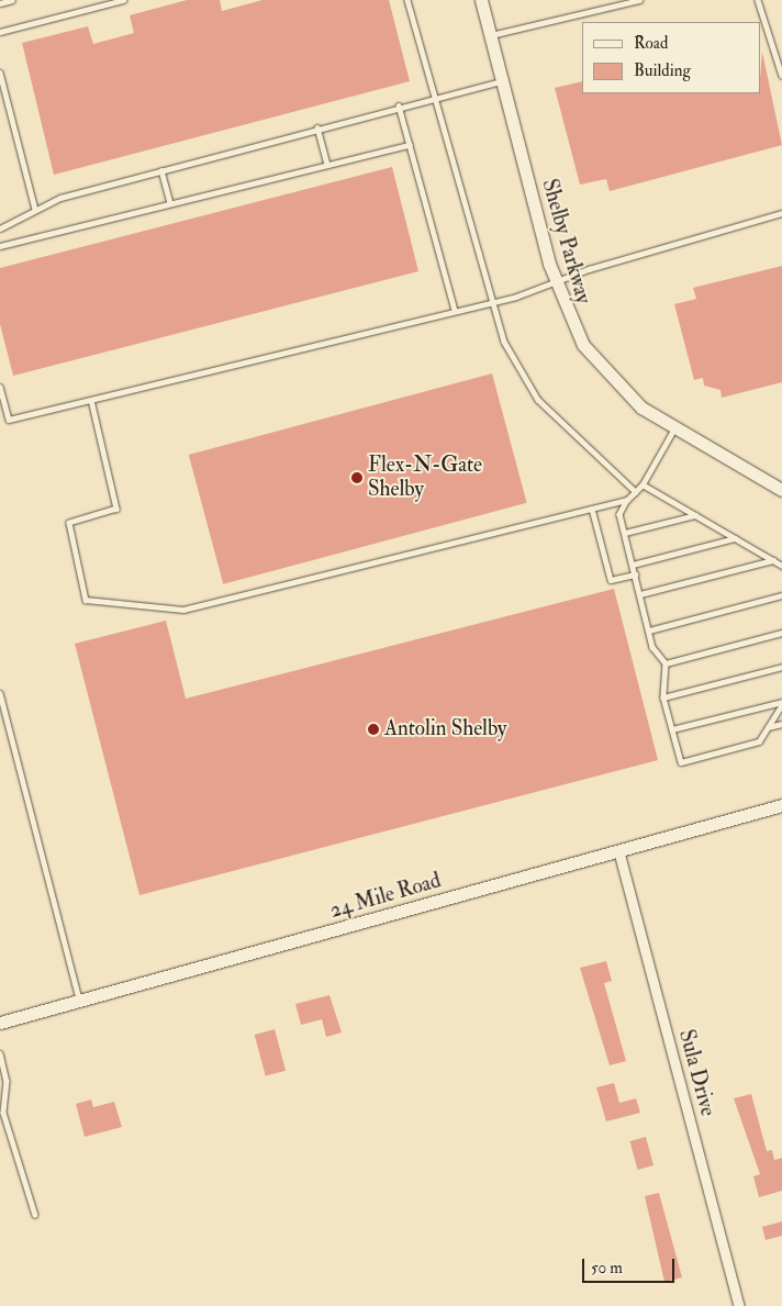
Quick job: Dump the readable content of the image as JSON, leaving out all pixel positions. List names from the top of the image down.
{
  "streets": {
    "street": ["Shelby Parkway", "24 Mile Road", "Sula Drive"]
  },
  "crossings": [
    ["24 Mile Road", "Sula Drive"]
  ],
  "places": ["Flex-N-Gate Shelby", "Antolin Shelby"],
  "legend": ["Road", "Building"],
  "scale_bar": "50 m"
}
